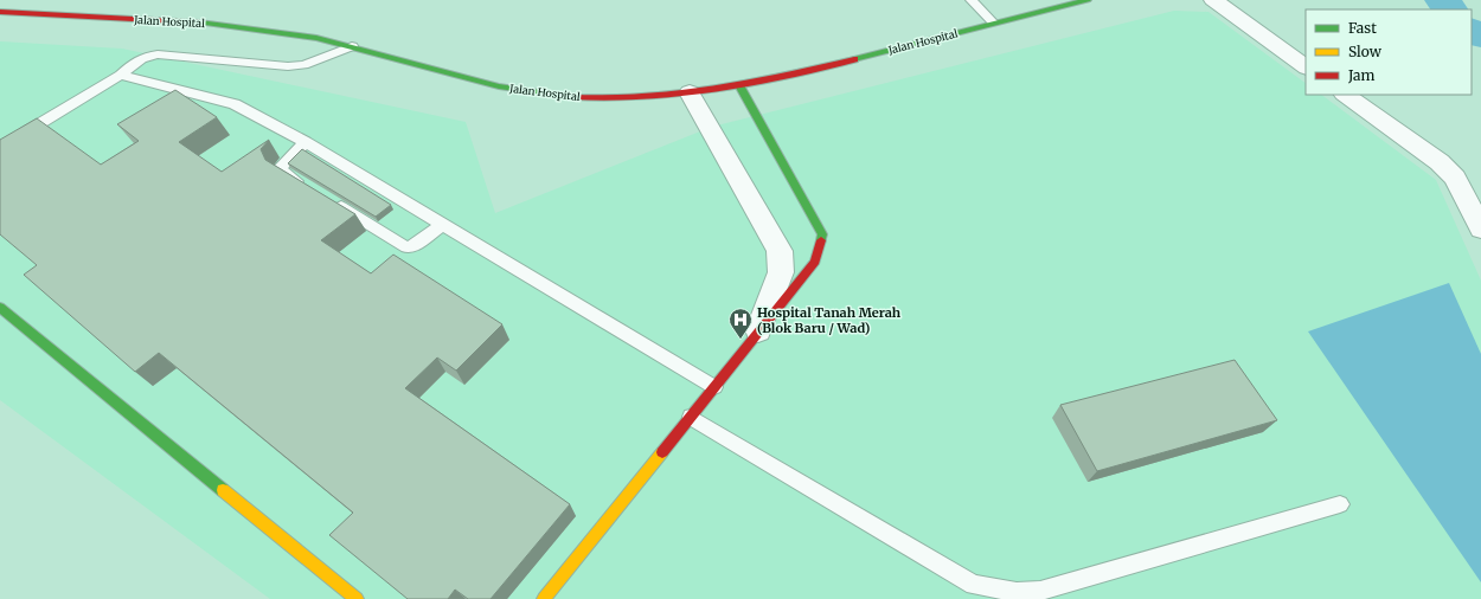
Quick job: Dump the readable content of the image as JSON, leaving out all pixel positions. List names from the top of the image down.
{
  "streets": {
    "main road": ["Jalan Hospital"]
  },
  "places": {
    "hospital": ["Hospital Tanah Merah (Blok Baru / Wad)"]
  },
  "legend": ["Fast", "Slow", "Jam"]
}
